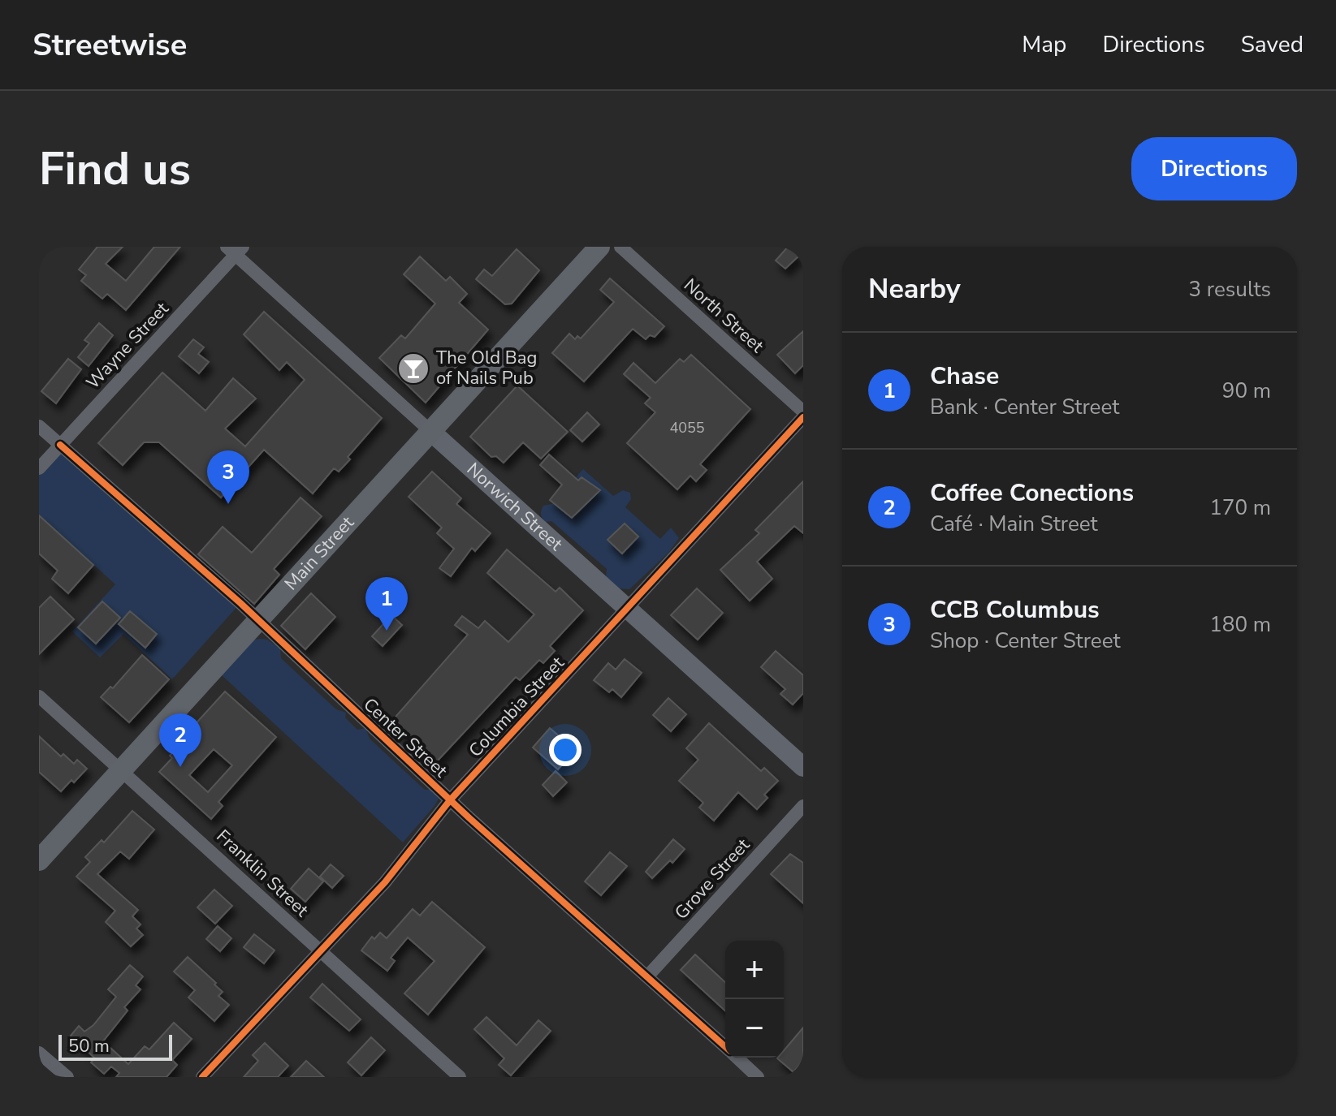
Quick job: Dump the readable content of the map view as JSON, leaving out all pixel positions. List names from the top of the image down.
{
  "streets": {
    "main road": ["Norwich Street", "Main Street"],
    "street": [
      "North Street",
      "Wayne Street",
      "Columbia Street",
      "Center Street",
      "Franklin Street",
      "Grove Street"
    ]
  },
  "crossings": [
    ["Wayne Street", "Norwich Street"],
    ["Wayne Street", "Center Street"],
    ["Norwich Street", "Main Street"],
    ["Norwich Street", "Columbia Street"],
    ["Main Street", "Center Street"],
    ["Main Street", "Franklin Street"],
    ["Columbia Street", "Center Street"],
    ["Columbia Street", "Franklin Street"],
    ["Center Street", "Grove Street"]
  ],
  "places": {
    "bar": ["The Old Bag of Nails Pub"]
  },
  "house_numbers": ["4055"],
  "scale_bar": "50 m",
  "page": {
    "header": "Streetwise",
    "nav": ["Map", "Directions", "Saved"],
    "buttons": "Directions",
    "title": "Find us",
    "heading": ["Nearby", "3 results"],
    "list": [
      {
        "mark": "1",
        "name": "Chase",
        "note": "Bank · Center Street",
        "value": "90 m"
      },
      {
        "mark": "2",
        "name": "Coffee Conections",
        "note": "Café · Main Street",
        "value": "170 m"
      },
      {
        "mark": "3",
        "name": "CCB Columbus",
        "note": "Shop · Center Street",
        "value": "180 m"
      }
    ],
    "pins": ["3", "1", "2"],
    "map_buttons": ["+", "−"],
    "scale": "50 m"
  }
}
